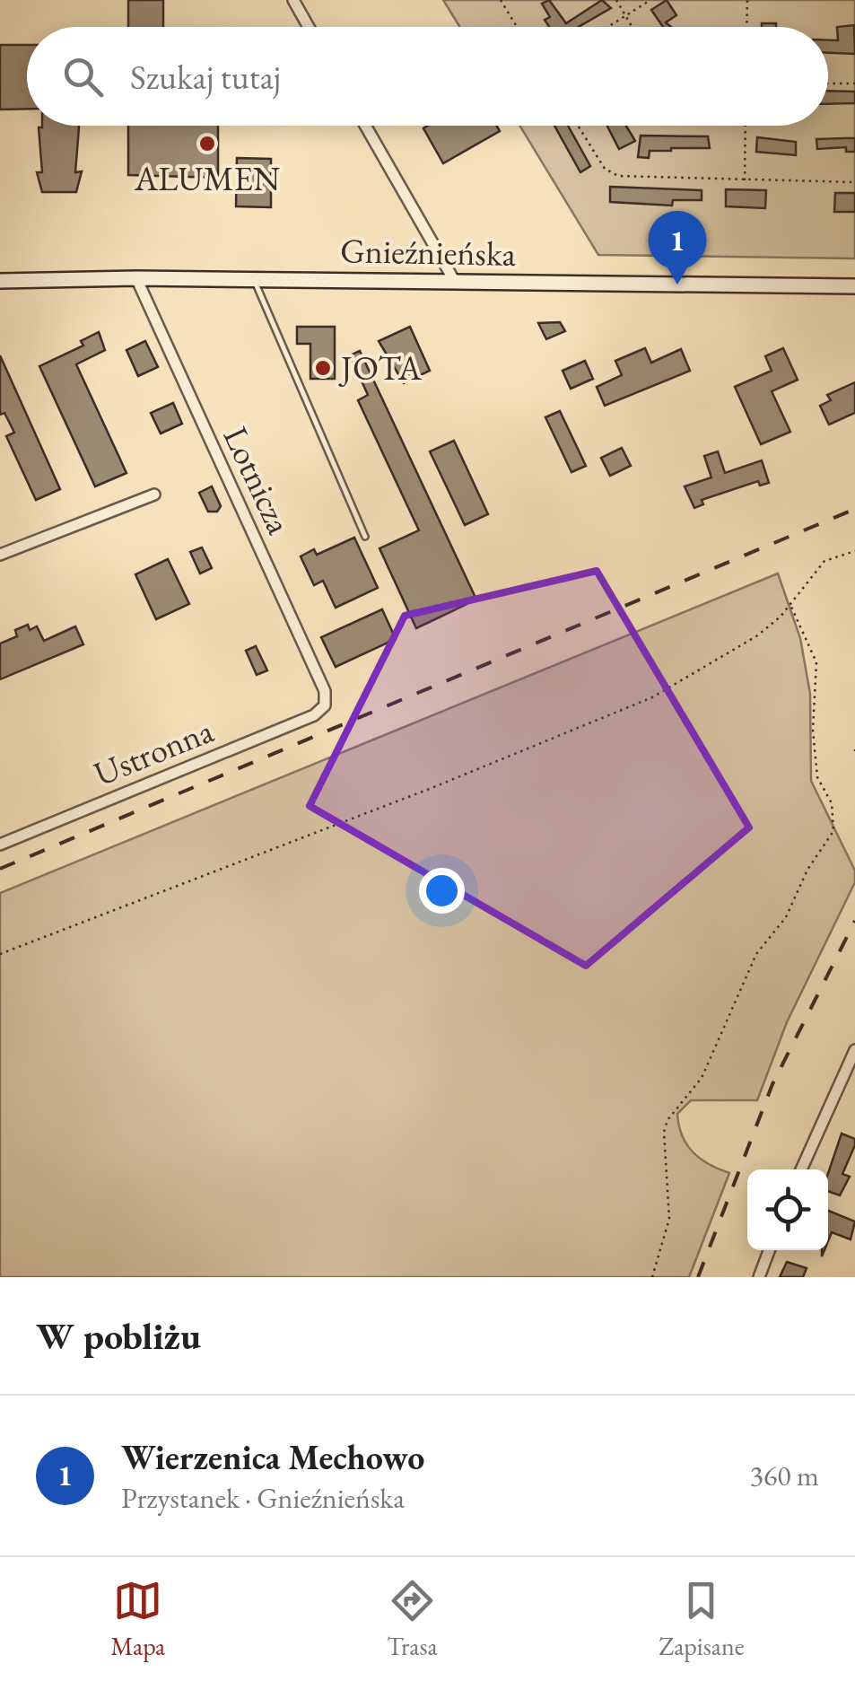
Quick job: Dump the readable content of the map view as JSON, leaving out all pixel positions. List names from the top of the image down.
{
  "streets": {
    "main road": ["Gnieźnieńska"],
    "street": ["Lotnicza", "Ustronna"]
  },
  "crossings": [
    ["Gnieźnieńska", "Lotnicza"],
    ["Lotnicza", "Ustronna"]
  ],
  "places": ["ALUMEN", "JOTA"],
  "page": {
    "search": "Szukaj tutaj",
    "pins": "1",
    "heading": "W pobliżu",
    "list": [
      {
        "mark": "1",
        "name": "Wierzenica Mechowo",
        "note": "Przystanek · Gnieźnieńska",
        "value": "360 m"
      }
    ],
    "nav": ["Mapa", "Trasa", "Zapisane"]
  }
}
